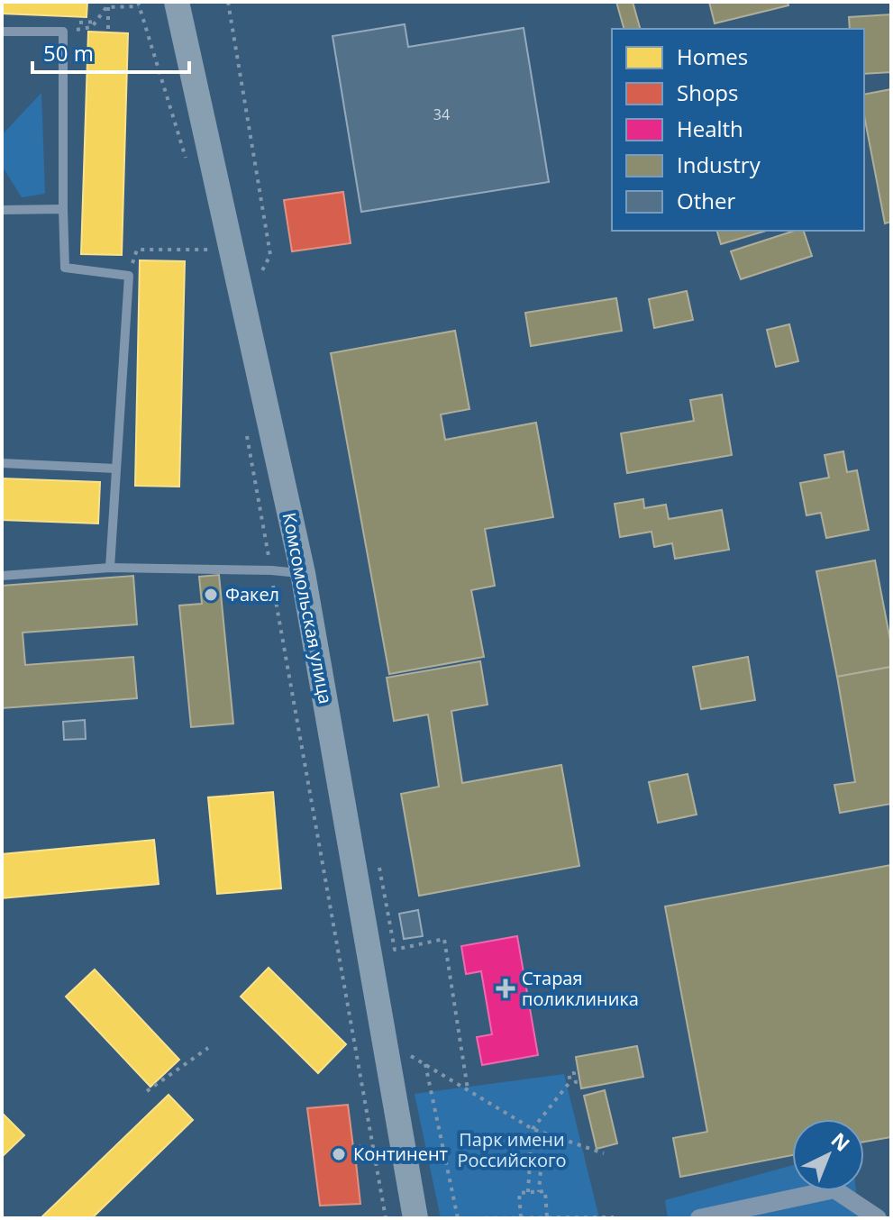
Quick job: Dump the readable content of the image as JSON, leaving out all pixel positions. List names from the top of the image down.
{
  "streets": {
    "street": ["Комсомольская улица"]
  },
  "parks": ["Парк имени Российского"],
  "places": {
    "other": ["Факел", "Континент"],
    "health": ["Старая поликлиника"]
  },
  "house_numbers": ["34"],
  "legend": [
    "Homes",
    "Shops",
    "Health",
    "Industry",
    "Other"
  ],
  "scale_bar": "50 m",
  "north": "top right"
}
